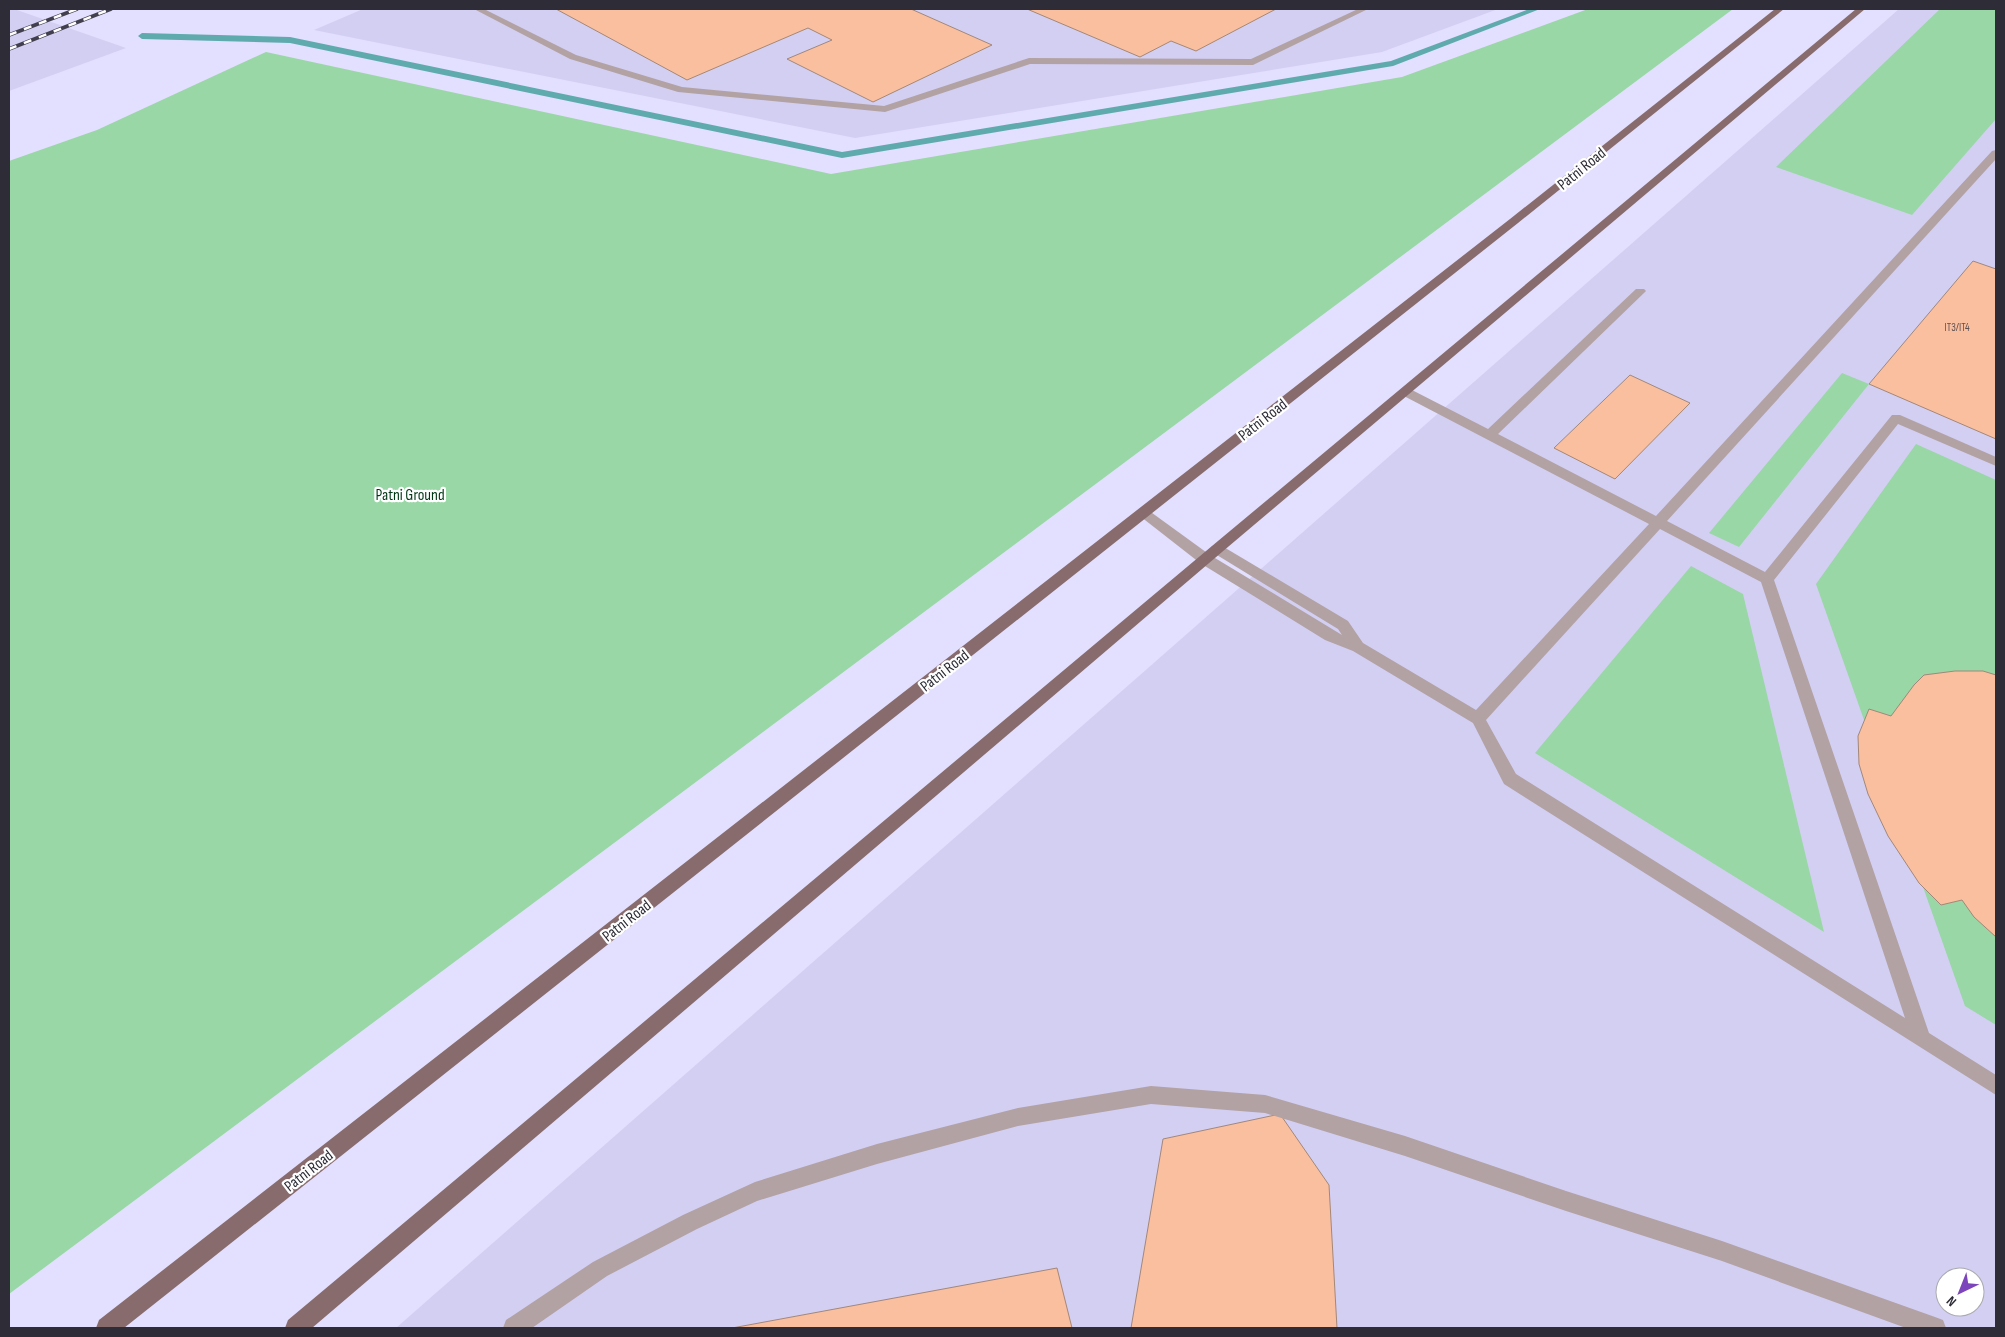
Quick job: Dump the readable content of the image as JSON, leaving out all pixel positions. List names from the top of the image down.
{
  "streets": {
    "main road": ["Patni Road"]
  },
  "parks": ["Patni Ground"],
  "house_numbers": ["IT3/IT4"],
  "north": "bottom left"
}
